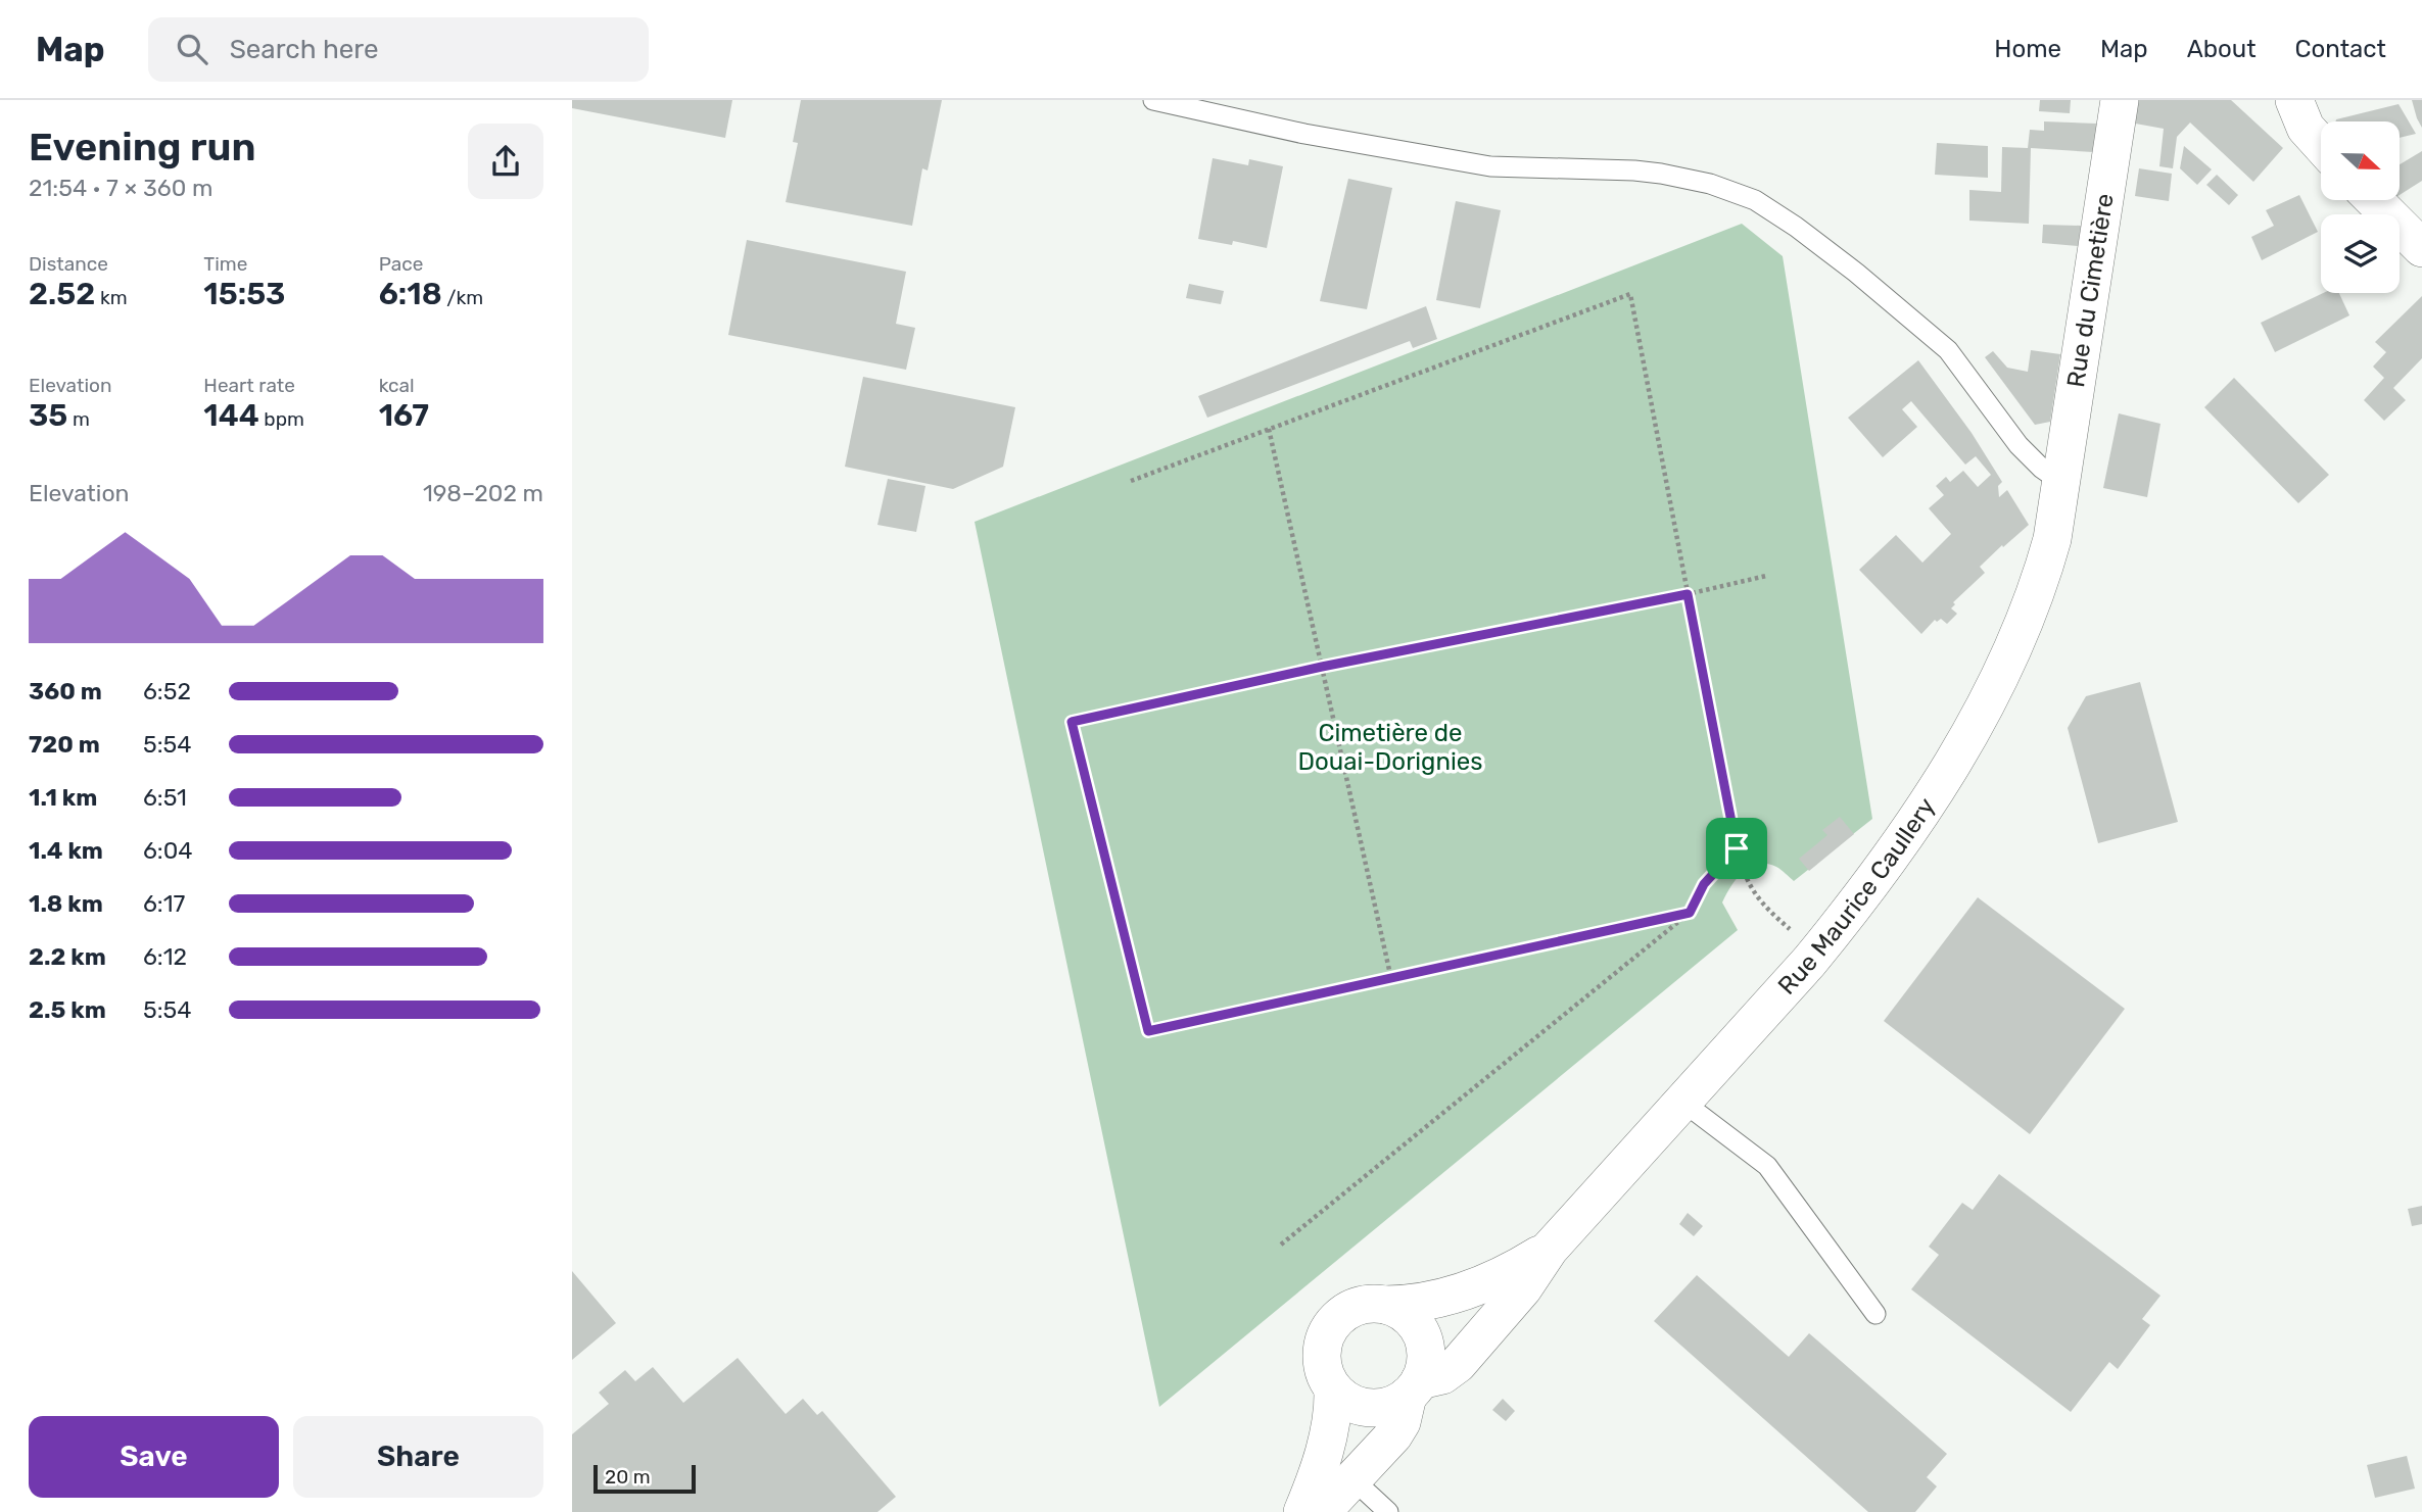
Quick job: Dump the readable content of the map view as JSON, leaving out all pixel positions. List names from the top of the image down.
{
  "streets": {
    "street": ["Rue du Cimetière", "Rue Maurice Caullery"]
  },
  "crossings": [
    ["Rue du Cimetière", "Rue Maurice Caullery"]
  ],
  "parks": ["Cimetière de Douai-Dorignies"],
  "scale_bar": "20 m",
  "north": "right",
  "page": {
    "header": "Map",
    "search": "Search here",
    "nav": [
      "Home",
      "Map",
      "About",
      "Contact"
    ],
    "heading": ["Evening run", "21:54 · 7 × 360 m"],
    "stats": [
      ["Distance", "2.52 km"],
      ["Time", "15:53"],
      ["Pace", "6:18 /km"],
      ["Elevation", "35 m"],
      ["Heart rate", "144 bpm"],
      ["kcal", "167"]
    ],
    "chart": ["Elevation", "198–202 m"],
    "list": [
      {
        "name": "360 m",
        "note": "6:52"
      },
      {
        "name": "720 m",
        "note": "5:54"
      },
      {
        "name": "1.1 km",
        "note": "6:51"
      },
      {
        "name": "1.4 km",
        "note": "6:04"
      },
      {
        "name": "1.8 km",
        "note": "6:17"
      },
      {
        "name": "2.2 km",
        "note": "6:12"
      },
      {
        "name": "2.5 km",
        "note": "5:54"
      }
    ],
    "buttons": ["Save", "Share"],
    "scale": "20 m"
  }
}
